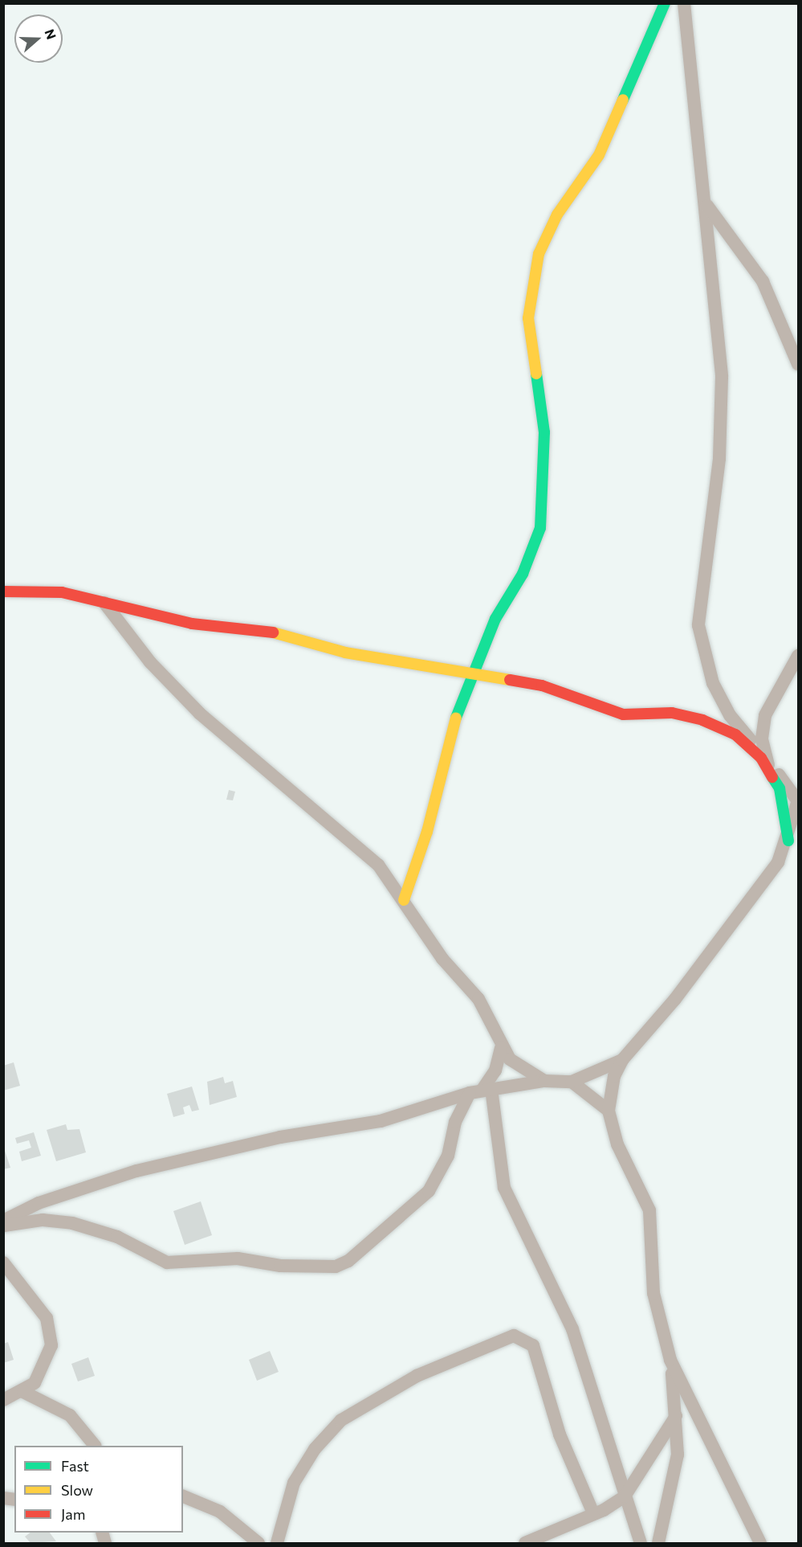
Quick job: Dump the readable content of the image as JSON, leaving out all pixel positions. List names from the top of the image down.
{
  "legend": ["Fast", "Slow", "Jam"],
  "north": "right"
}
